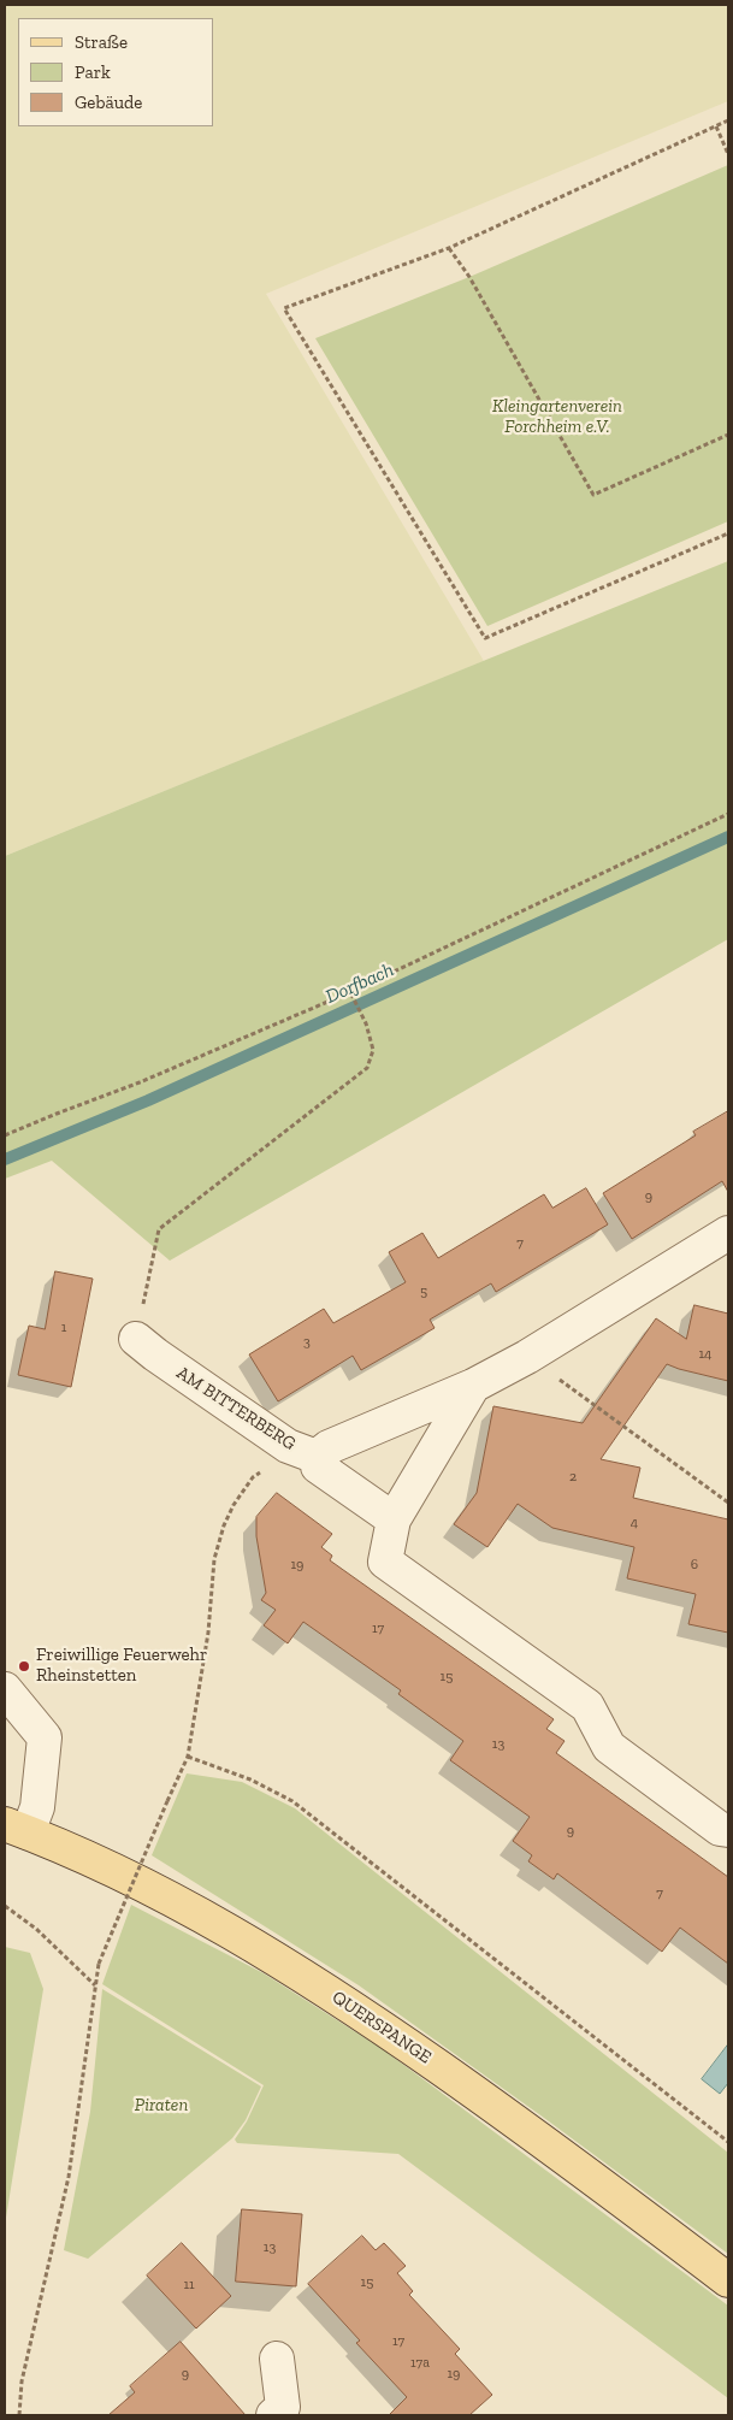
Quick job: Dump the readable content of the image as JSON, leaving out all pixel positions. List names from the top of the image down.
{
  "streets": {
    "main road": ["QUERSPANGE"],
    "street": ["AM BITTERBERG"]
  },
  "water": ["Dorfbach"],
  "parks": ["Kleingartenverein Forchheim e.V.", "Piraten"],
  "places": ["Freiwillige Feuerwehr Rheinstetten"],
  "house_numbers": [
    "9",
    "7",
    "5",
    "1",
    "3",
    "14",
    "2",
    "4",
    "19",
    "6",
    "17",
    "15",
    "13",
    "9",
    "7",
    "13",
    "15",
    "11",
    "17",
    "17a",
    "9",
    "19"
  ],
  "legend": ["Straße", "Park", "Gebäude"]
}
